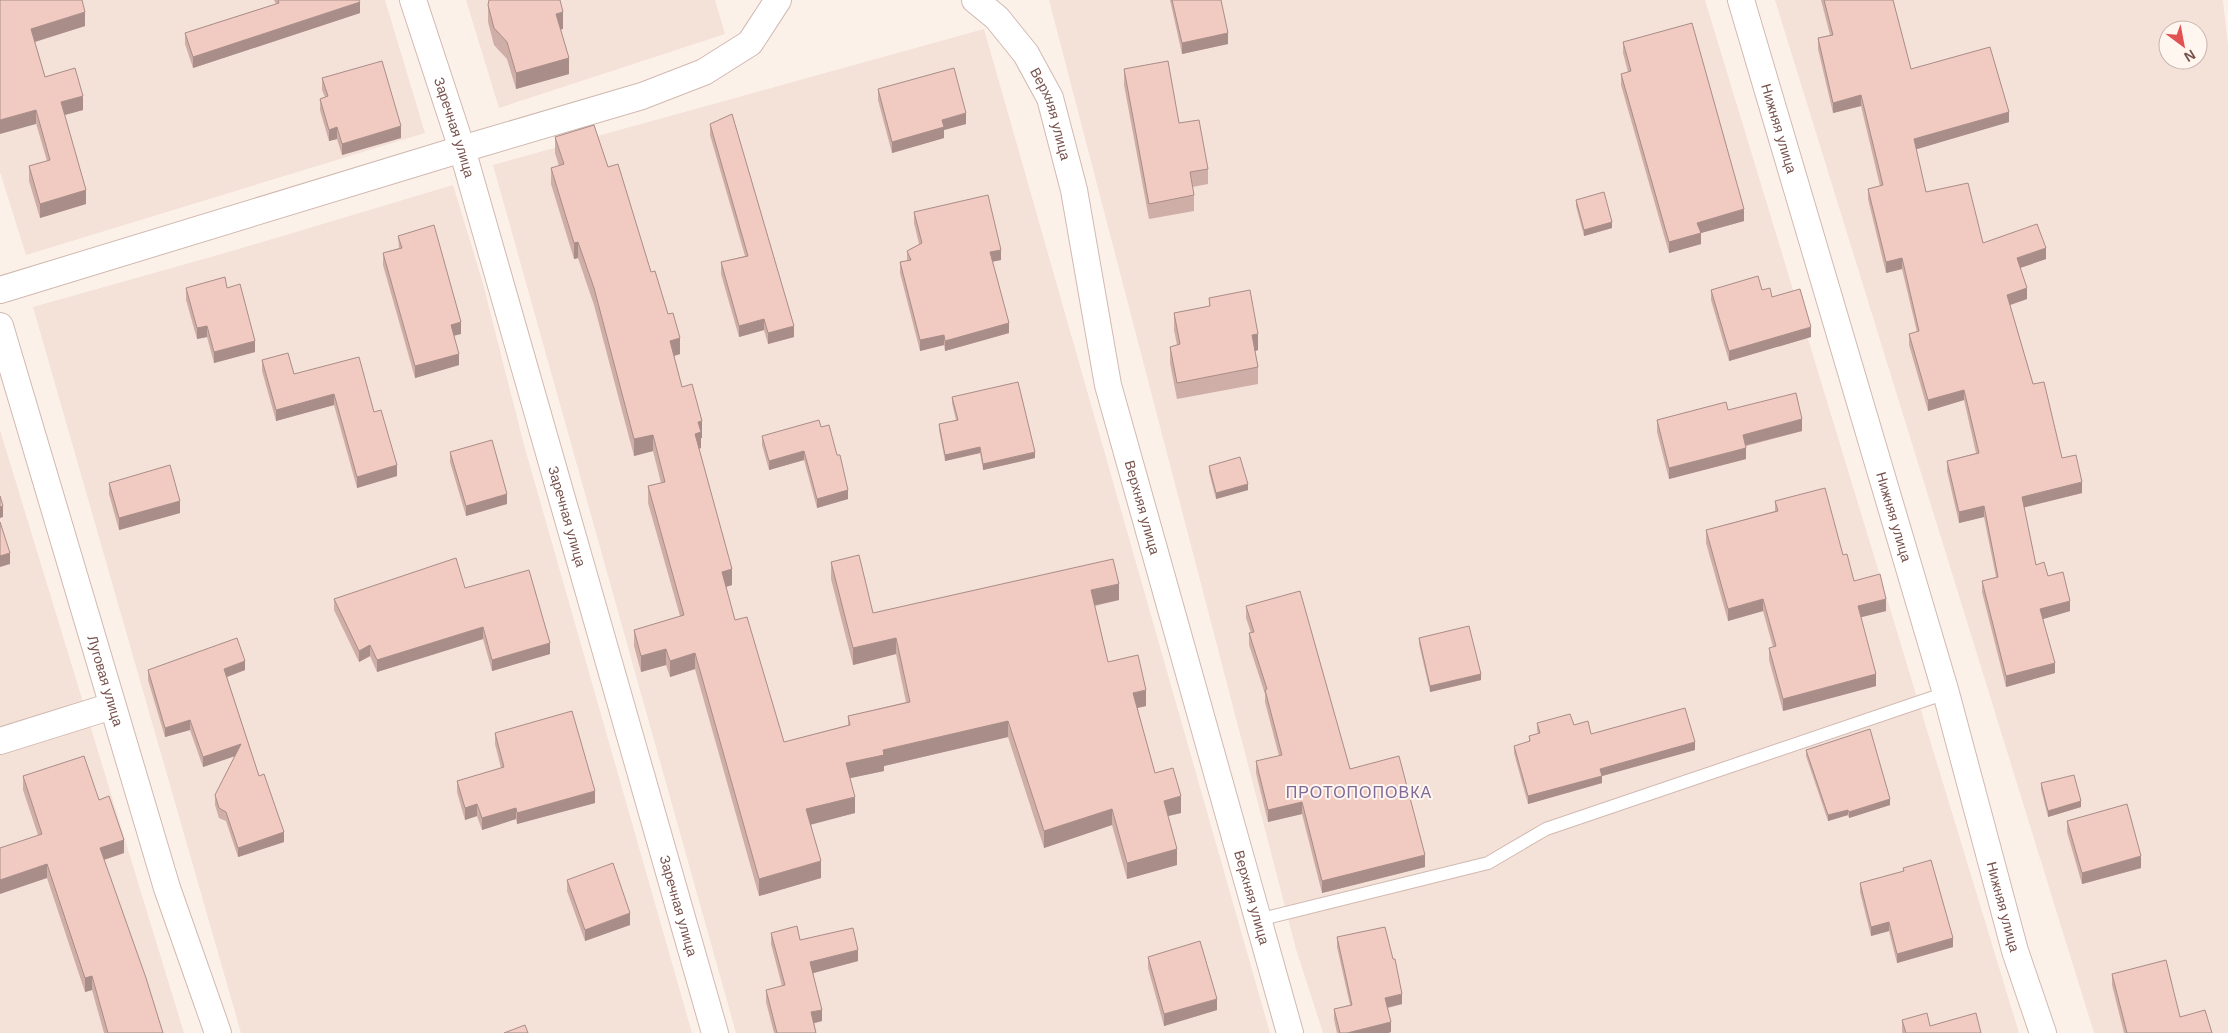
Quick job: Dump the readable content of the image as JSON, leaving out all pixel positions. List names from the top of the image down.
{
  "streets": {
    "street": [
      "Верхняя улица",
      "Заречная улица",
      "Нижняя улица",
      "Луговая улица"
    ]
  },
  "districts": ["ПРОТОПОПОВКА"],
  "north": "bottom right"
}
